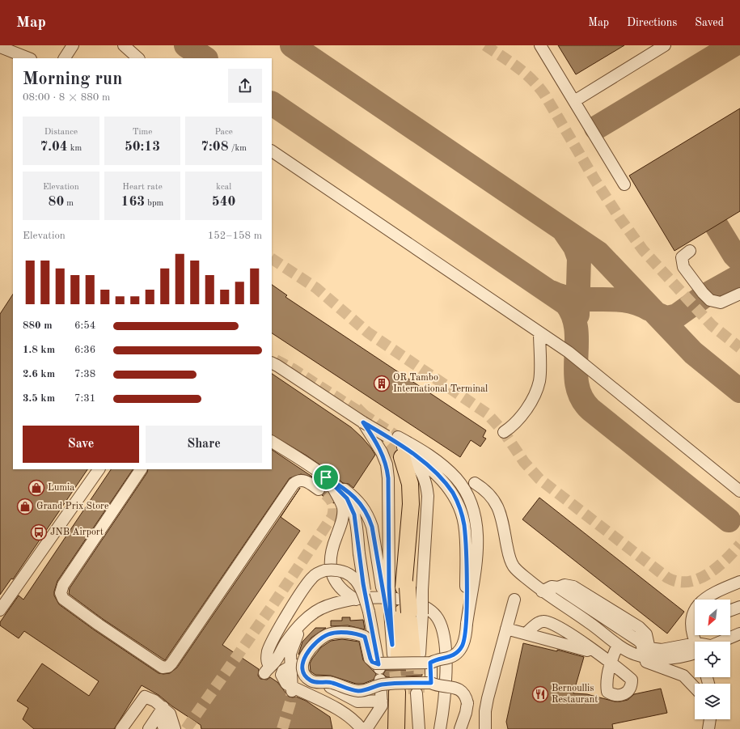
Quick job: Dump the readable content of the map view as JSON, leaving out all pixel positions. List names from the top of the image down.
{
  "places": {
    "building": ["OR Tambo International Terminal"],
    "shop": ["Lumia", "Grand Prix Store"],
    "bus stop": ["JNB Airport"],
    "restaurant": ["Bernoullis Restaurant"]
  },
  "north": "bottom left",
  "page": {
    "header": "Map",
    "nav": ["Map", "Directions", "Saved"],
    "heading": ["Morning run", "08:00 · 8 × 880 m"],
    "stats": [
      ["Distance", "7.04 km"],
      ["Time", "50:13"],
      ["Pace", "7:08 /km"],
      ["Elevation", "80 m"],
      ["Heart rate", "163 bpm"],
      ["kcal", "540"]
    ],
    "chart": ["Elevation", "152–158 m"],
    "list": [
      {
        "name": "880 m",
        "note": "6:54"
      },
      {
        "name": "1.8 km",
        "note": "6:36"
      },
      {
        "name": "2.6 km",
        "note": "7:38"
      },
      {
        "name": "3.5 km",
        "note": "7:31"
      }
    ],
    "buttons": ["Save", "Share"]
  }
}
